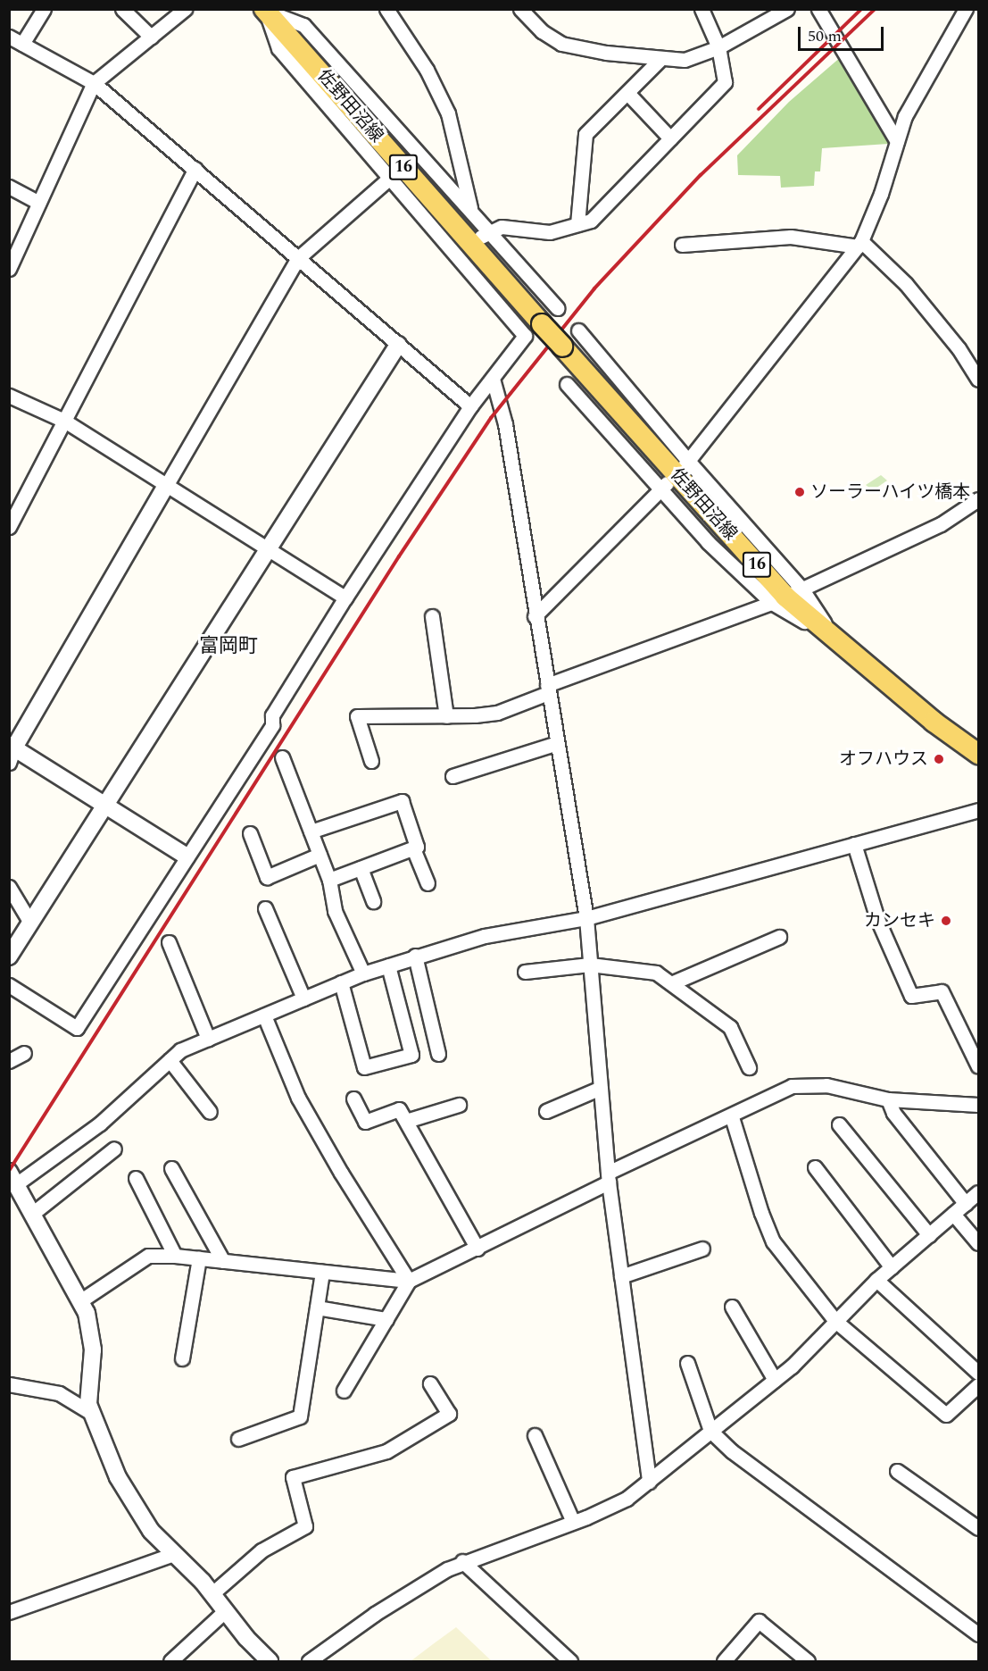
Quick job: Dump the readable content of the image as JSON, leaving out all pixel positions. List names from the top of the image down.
{
  "streets": {
    "main road": ["佐野田沼線", "16"]
  },
  "districts": ["富岡町"],
  "places": ["ソーラーハイツ橋本", "オフハウス", "カンセキ"],
  "scale_bar": "50 m"
}
